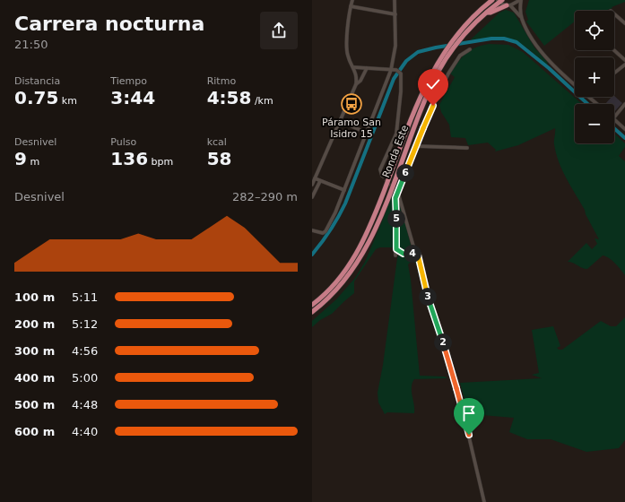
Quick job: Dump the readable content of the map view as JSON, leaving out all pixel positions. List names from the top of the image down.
{
  "streets": {
    "highway": ["Ronda Este"]
  },
  "places": {
    "bus stop": ["Páramo San Isidro 15"]
  },
  "page": {
    "heading": ["Carrera nocturna", "21:50"],
    "map_buttons": ["+", "−"],
    "stats": [
      ["Distancia", "0.75 km"],
      ["Tiempo", "3:44"],
      ["Ritmo", "4:58 /km"],
      ["Desnivel", "9 m"],
      ["Pulso", "136 bpm"],
      ["kcal", "58"]
    ],
    "pins": [
      "6",
      "5",
      "4",
      "3",
      "2"
    ],
    "chart": ["Desnivel", "282–290 m"],
    "list": [
      {
        "name": "100 m",
        "note": "5:11"
      },
      {
        "name": "200 m",
        "note": "5:12"
      },
      {
        "name": "300 m",
        "note": "4:56"
      },
      {
        "name": "400 m",
        "note": "5:00"
      },
      {
        "name": "500 m",
        "note": "4:48"
      },
      {
        "name": "600 m",
        "note": "4:40"
      }
    ]
  }
}
